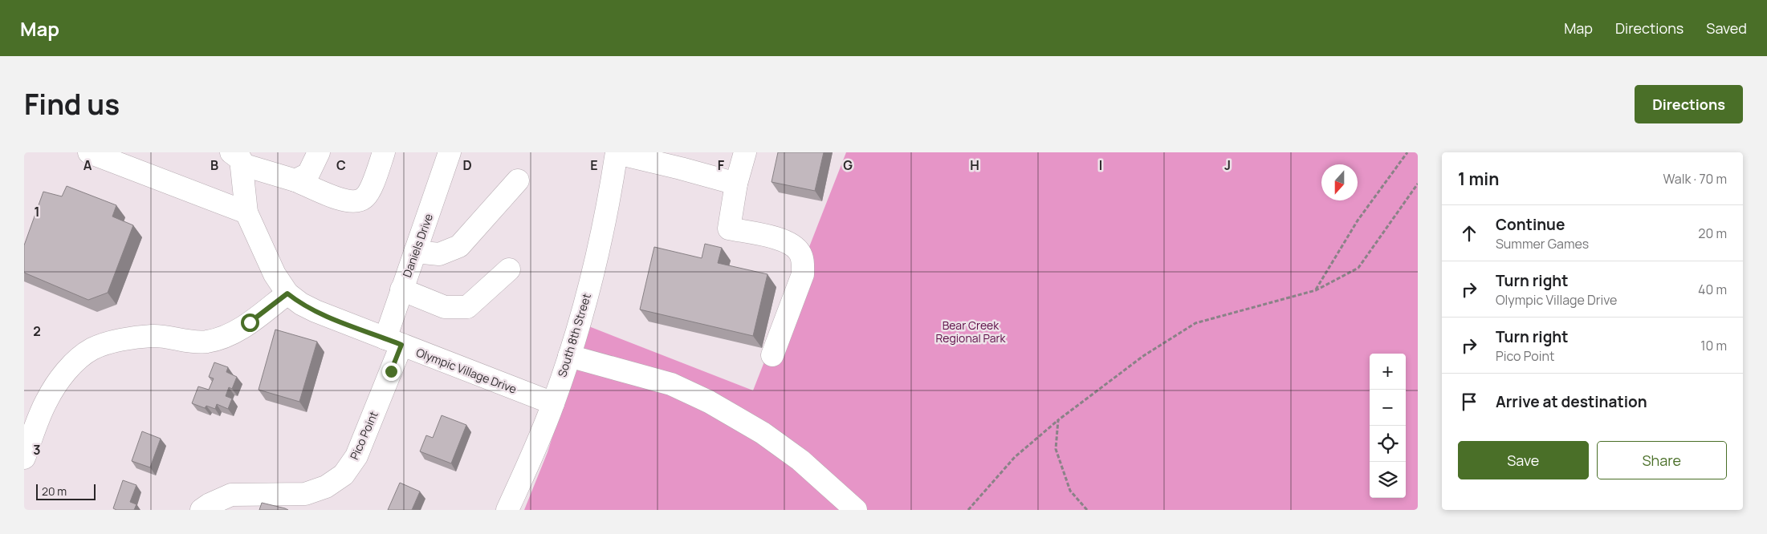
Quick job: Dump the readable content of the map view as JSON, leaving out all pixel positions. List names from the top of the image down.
{
  "streets": {
    "street": [
      "Daniels Drive",
      "South 8th Street",
      "Olympic Village Drive",
      "Pico Point"
    ]
  },
  "crossings": [
    ["Daniels Drive", "Olympic Village Drive"],
    ["Daniels Drive", "Pico Point"],
    ["South 8th Street", "Olympic Village Drive"],
    ["Olympic Village Drive", "Pico Point"]
  ],
  "parks": ["Bear Creek Regional Park"],
  "scale_bar": "20 m",
  "north": "bottom",
  "page": {
    "header": "Map",
    "nav": ["Map", "Directions", "Saved"],
    "title": "Find us",
    "buttons": [
      "Directions",
      ["Save", "Share"]
    ],
    "heading": ["1 min", "Walk · 70 m"],
    "list": [
      ["Continue", "Summer Games", "20 m"],
      ["Turn right", "Olympic Village Drive", "40 m"],
      ["Turn right", "Pico Point", "10 m"],
      "Arrive at destination"
    ],
    "map_buttons": ["+", "−"],
    "scale": "20 m"
  },
  "grid": {
    "columns": [
      "A",
      "B",
      "C",
      "D",
      "E",
      "F",
      "G",
      "H",
      "I",
      "J"
    ],
    "rows": ["1", "2", "3"]
  }
}
